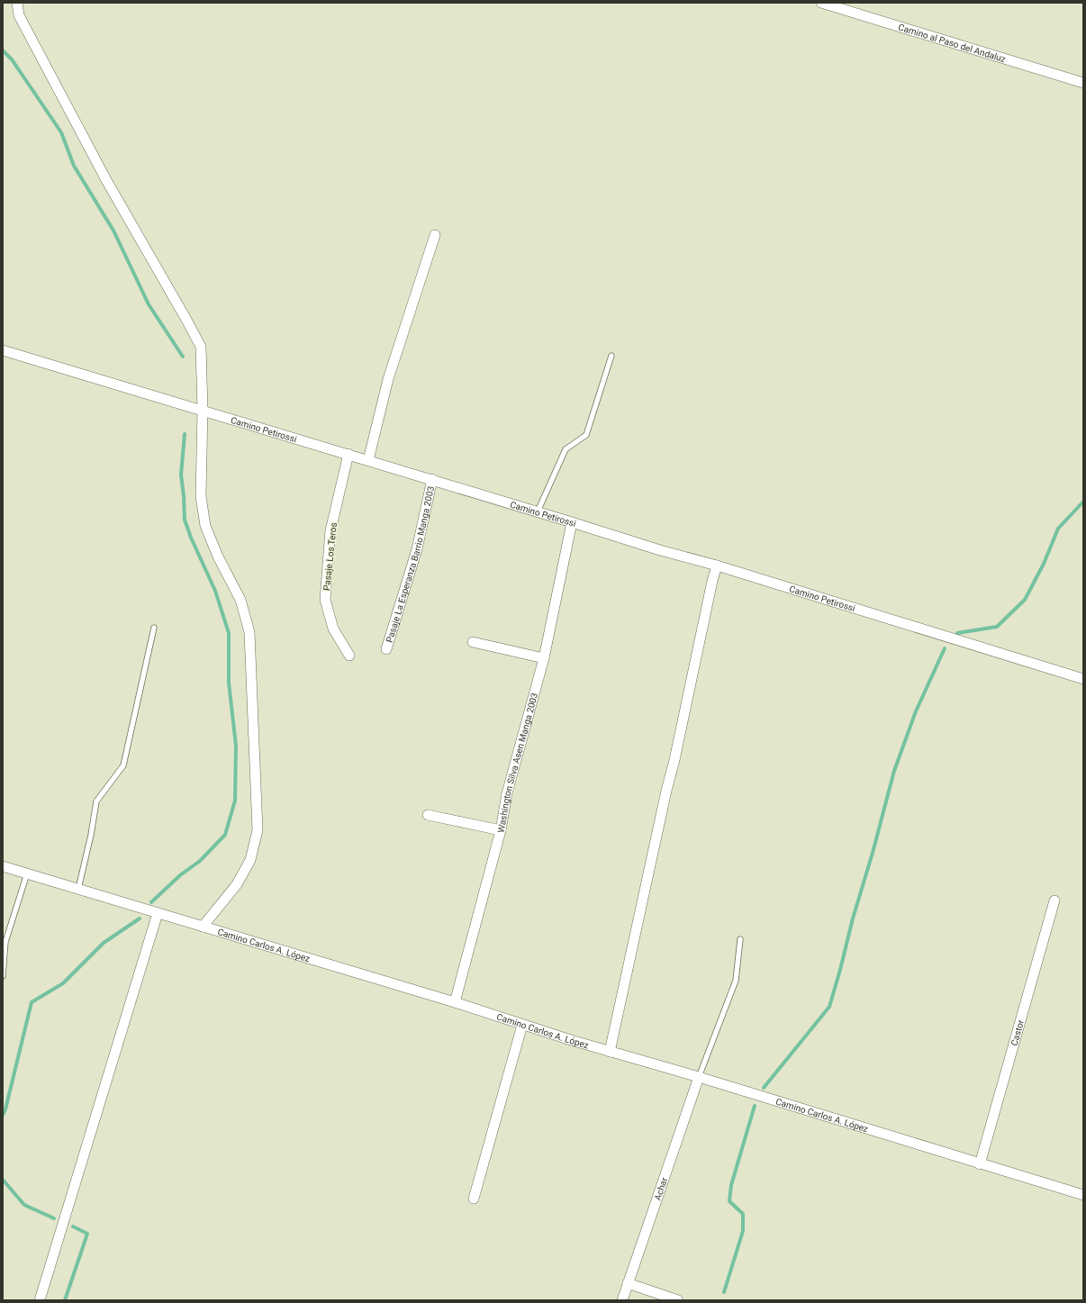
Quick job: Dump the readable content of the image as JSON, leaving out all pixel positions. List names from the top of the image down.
{
  "streets": {
    "street": [
      "Camino al Paso del Andaluz",
      "Camino Petirossi",
      "Pasaje Los Teros",
      "Pasaje La Esperanza Barrio Manga 2003",
      "Washington Silva Asen Manga 2003",
      "Camino Carlos A. López",
      "Castor",
      "Achar"
    ]
  },
  "crossings": [
    ["Camino Petirossi", "Pasaje Los Teros"],
    ["Camino Petirossi", "Pasaje La Esperanza Barrio Manga 2003"],
    ["Camino Petirossi", "Washington Silva Asen Manga 2003"],
    ["Washington Silva Asen Manga 2003", "Camino Carlos A. López"],
    ["Camino Carlos A. López", "Castor"],
    ["Camino Carlos A. López", "Achar"]
  ]
}
